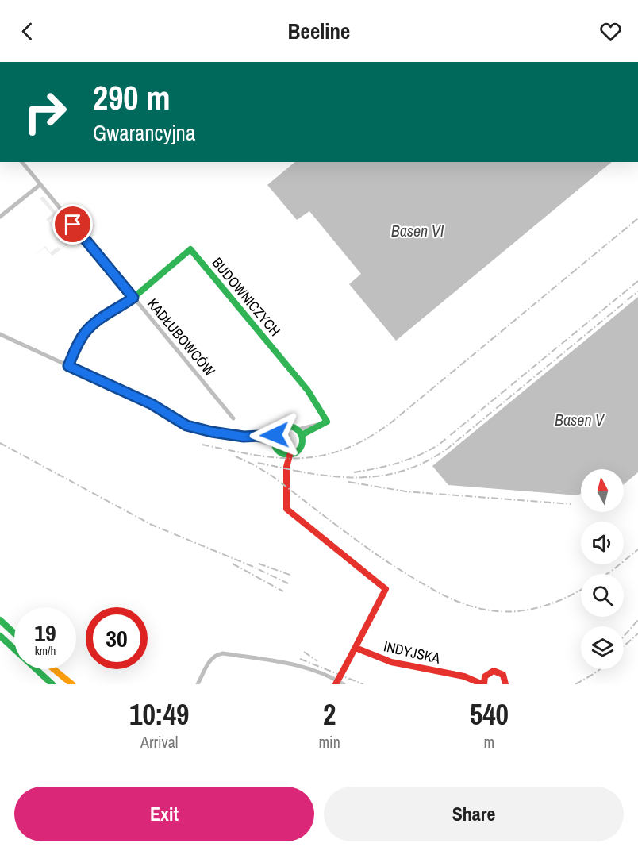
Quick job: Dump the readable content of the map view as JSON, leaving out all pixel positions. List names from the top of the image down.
{
  "streets": {
    "main road": ["BUDOWNICZYCH", "INDYJSKA"],
    "street": ["KADŁUBOWCÓW"]
  },
  "crossings": [
    ["BUDOWNICZYCH", "KADŁUBOWCÓW"]
  ],
  "water": ["Basen VI", "Basen V"],
  "north": "top",
  "page": {
    "header": "Beeline",
    "turn": ["290 m", "Gwarancyjna"],
    "speed": "19 km/h",
    "limit": "30",
    "eta": [
      "10:49",
      "Arrival",
      "2",
      "min",
      "540",
      "m"
    ],
    "buttons": ["Exit", "Share"]
  }
}
